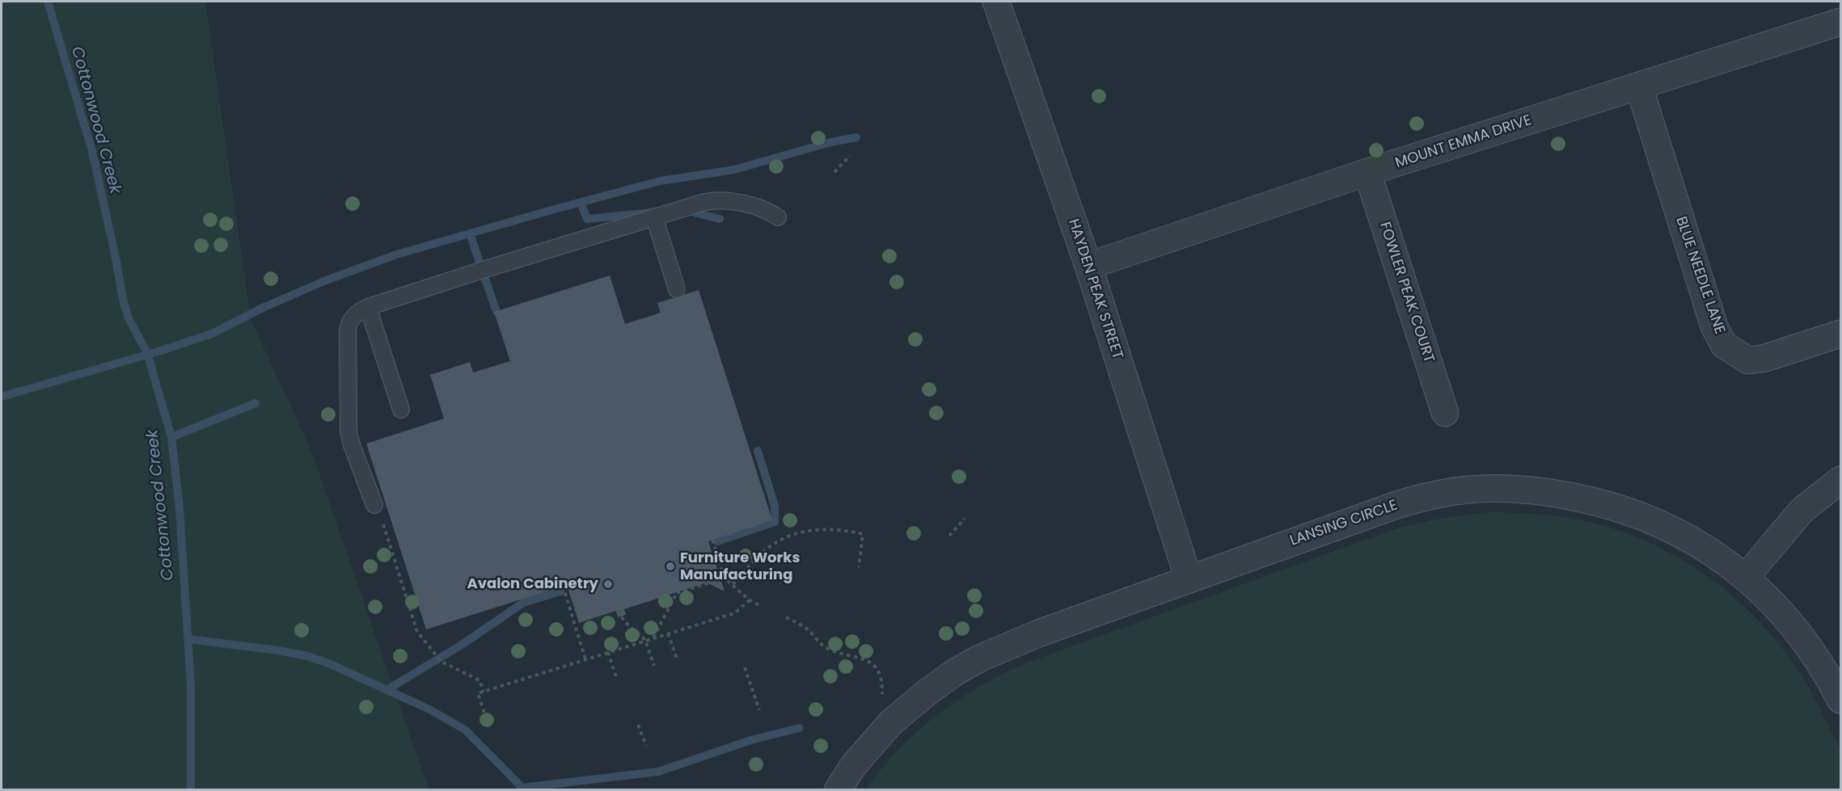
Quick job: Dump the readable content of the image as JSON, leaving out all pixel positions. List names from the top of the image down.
{
  "streets": {
    "street": [
      "MOUNT EMMA DRIVE",
      "BLUE NEEDLE LANE",
      "HAYDEN PEAK STREET",
      "FOWLER PEAK COURT",
      "LANSING CIRCLE"
    ]
  },
  "crossings": [
    ["MOUNT EMMA DRIVE", "BLUE NEEDLE LANE"],
    ["MOUNT EMMA DRIVE", "HAYDEN PEAK STREET"],
    ["MOUNT EMMA DRIVE", "FOWLER PEAK COURT"],
    ["HAYDEN PEAK STREET", "LANSING CIRCLE"]
  ],
  "water": ["Cottonwood Creek"],
  "places": ["Furniture Works Manufacturing", "Avalon Cabinetry"]
}
